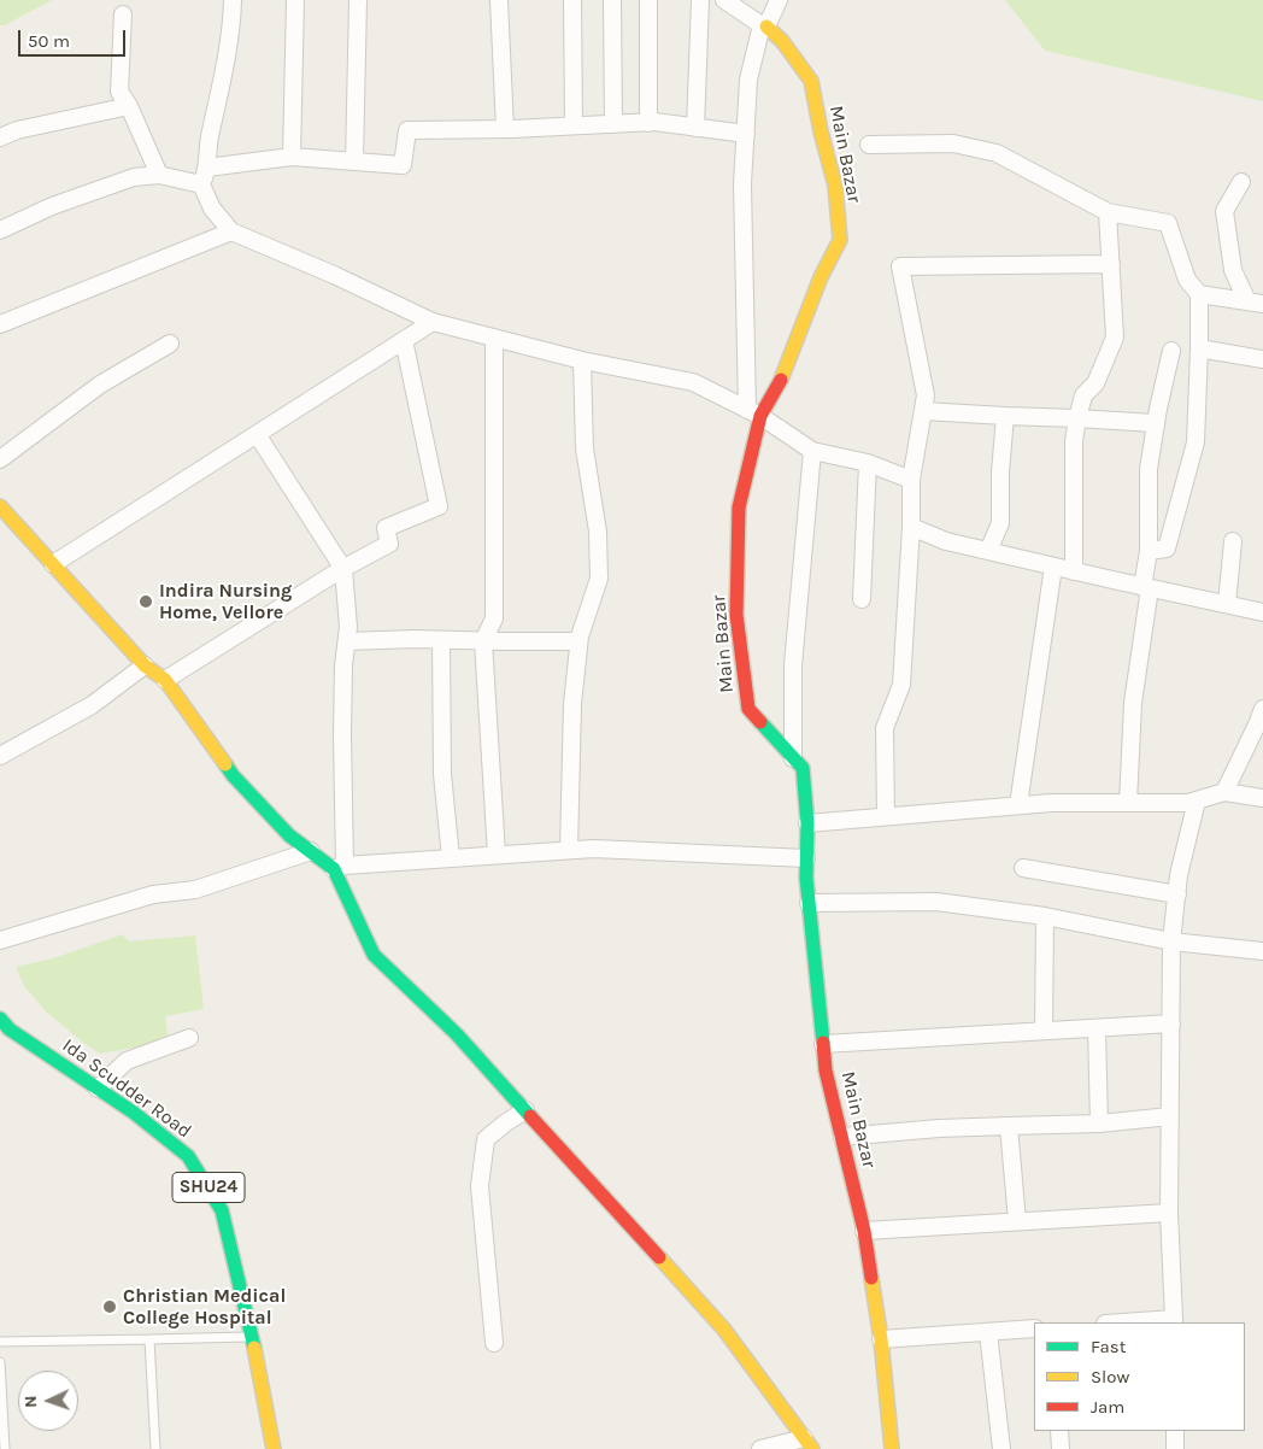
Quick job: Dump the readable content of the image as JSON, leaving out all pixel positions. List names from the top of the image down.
{
  "streets": {
    "street": ["Main Bazar", "Ida Scudder Road", "SHU24"]
  },
  "places": ["Indira Nursing Home, Vellore", "Christian Medical College Hospital"],
  "legend": ["Fast", "Slow", "Jam"],
  "scale_bar": "50 m",
  "north": "left"
}
